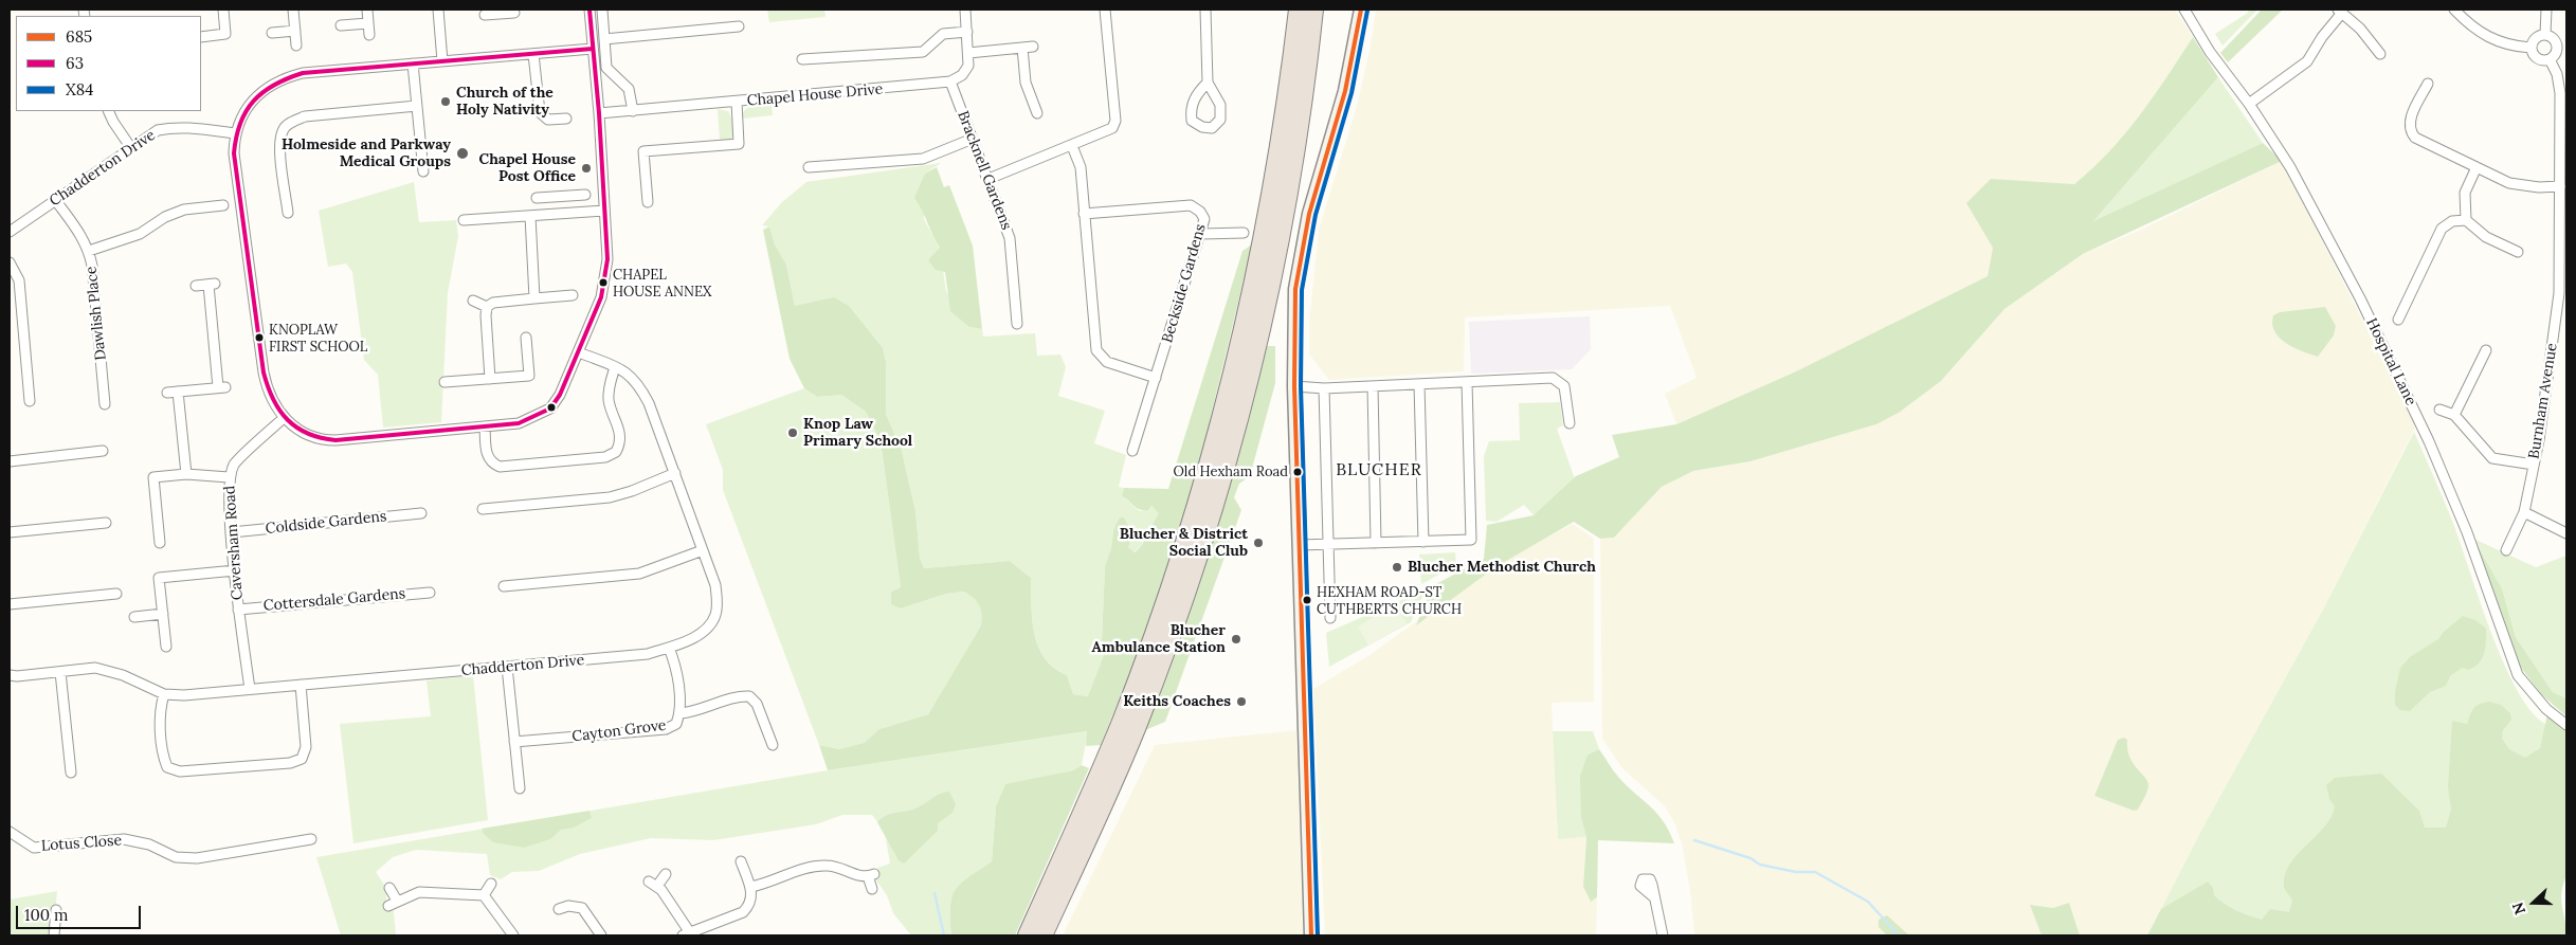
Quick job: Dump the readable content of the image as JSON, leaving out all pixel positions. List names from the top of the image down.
{
  "streets": {
    "street": [
      "Chapel House Drive",
      "Chadderton Drive",
      "Bracknell Gardens",
      "Beckside Gardens",
      "Dawlish Place",
      "Hospital Lane",
      "Burnham Avenue",
      "Coldside Gardens",
      "Caversham Road",
      "Cottersdale Gardens",
      "Cayton Grove",
      "Lotus Close"
    ]
  },
  "crossings": [
    ["Chapel House Drive", "Bracknell Gardens"],
    ["Chadderton Drive", "Dawlish Place"],
    ["Chadderton Drive", "Caversham Road"],
    ["Chadderton Drive", "Cayton Grove"],
    ["Coldside Gardens", "Caversham Road"],
    ["Caversham Road", "Cottersdale Gardens"]
  ],
  "districts": ["BLUCHER"],
  "places": [
    "Church of the Holy Nativity",
    "Holmeside and Parkway Medical Groups",
    "Chapel House Post Office",
    "CHAPEL HOUSE ANNEX",
    "KNOPLAW FIRST SCHOOL",
    "Knop Law Primary School",
    "Old Hexham Road",
    "Blucher & District Social Club",
    "Blucher Methodist Church",
    "HEXHAM ROAD-ST CUTHBERTS CHURCH",
    "Blucher Ambulance Station",
    "Keiths Coaches"
  ],
  "lines": ["transit line 685", "transit line 63", "transit line X84"],
  "legend": ["685", "63", "X84"],
  "scale_bar": "100 m",
  "north": "left"
}
